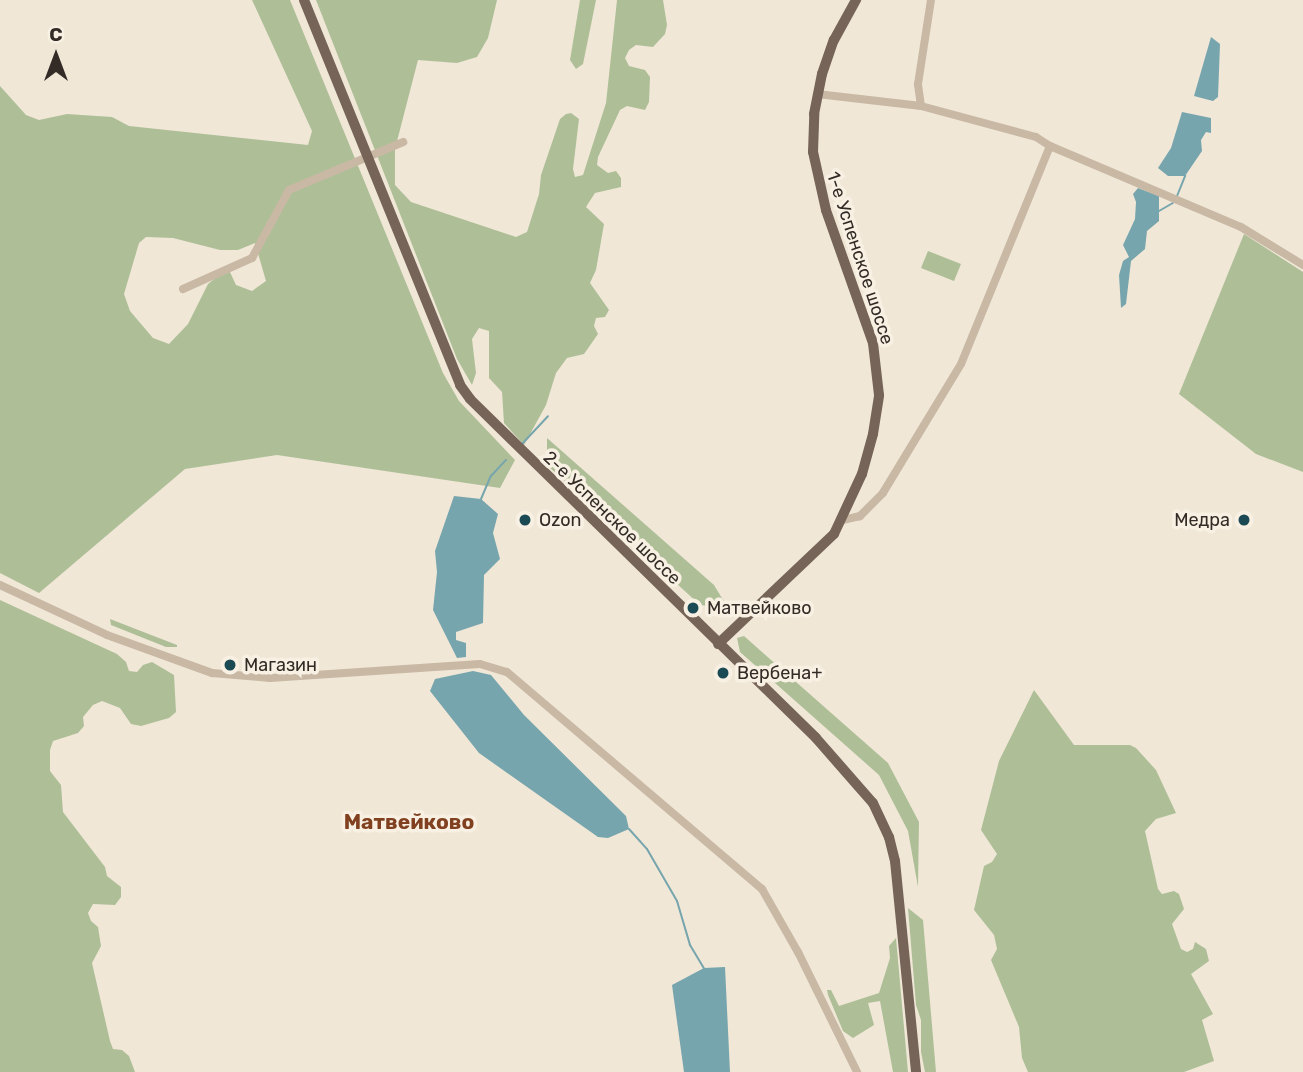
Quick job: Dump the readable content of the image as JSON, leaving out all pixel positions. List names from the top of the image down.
{
  "streets": {
    "main road": ["1-е Успенское шоссе", "2-е Успенское шоссе"]
  },
  "crossings": [
    ["1-е Успенское шоссе", "2-е Успенское шоссе"]
  ],
  "districts": ["Матвейково"],
  "places": [
    "Ozon",
    "Медра",
    "Матвейково",
    "Магазин",
    "Вербена+"
  ],
  "north": "top"
}
